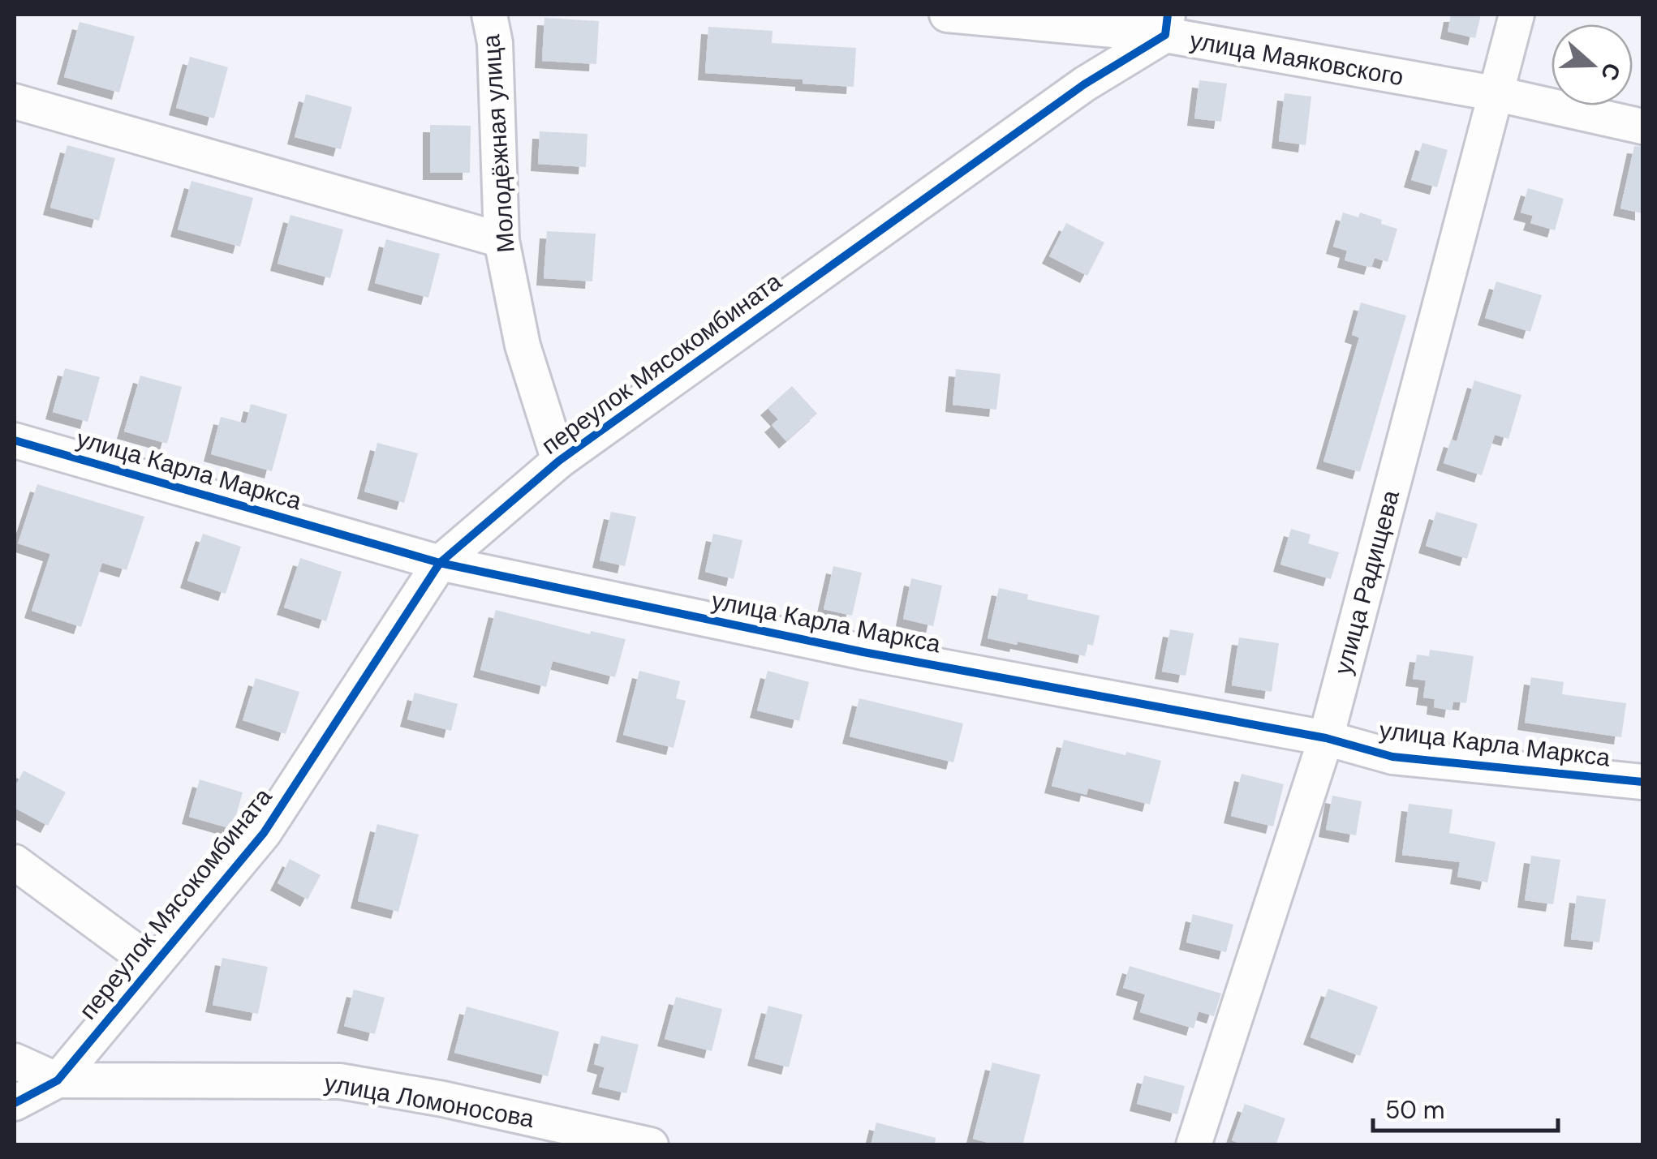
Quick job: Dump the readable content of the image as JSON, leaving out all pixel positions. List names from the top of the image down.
{
  "streets": {
    "street": [
      "улица Маяковского",
      "Молодёжная улица",
      "переулок Мясокомбината",
      "улица Карла Маркса",
      "улица Радищева",
      "улица Ломоносова"
    ]
  },
  "crossings": [
    ["улица Маяковского", "переулок Мясокомбината"],
    ["улица Маяковского", "улица Радищева"],
    ["Молодёжная улица", "переулок Мясокомбината"],
    ["переулок Мясокомбината", "улица Карла Маркса"],
    ["переулок Мясокомбината", "улица Ломоносова"],
    ["улица Карла Маркса", "улица Радищева"]
  ],
  "scale_bar": "50 m",
  "north": "right"
}
